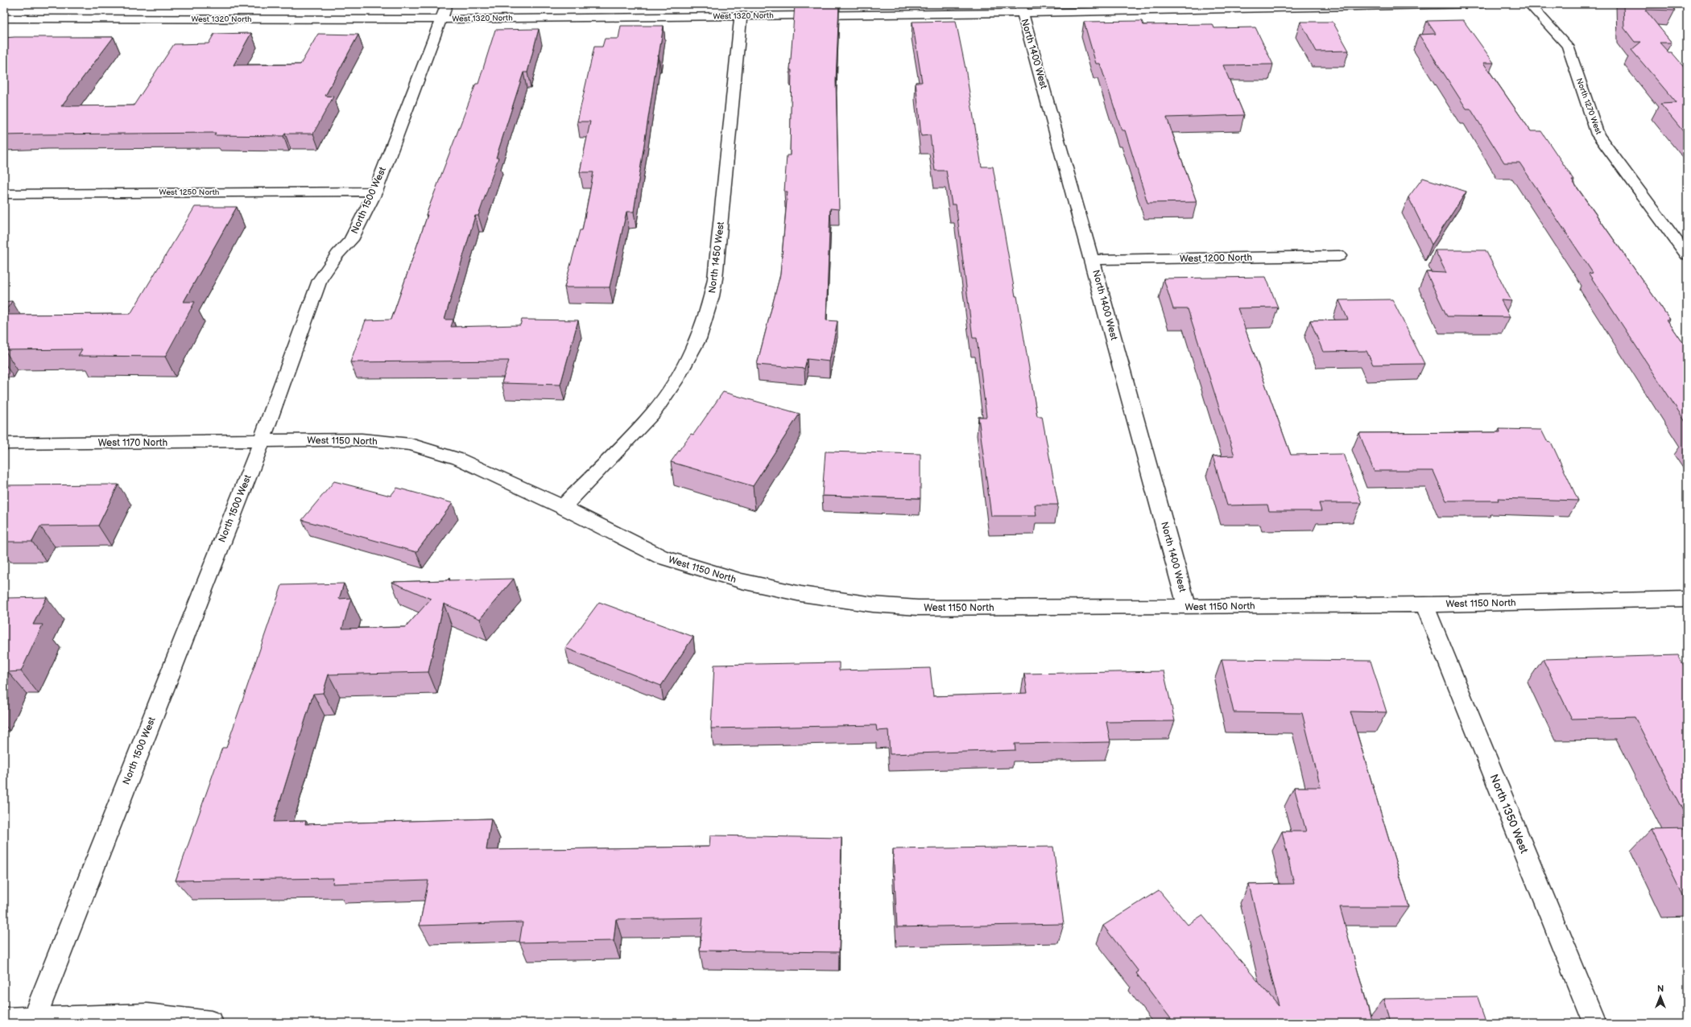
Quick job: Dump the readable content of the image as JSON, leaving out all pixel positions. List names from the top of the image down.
{
  "streets": {
    "street": [
      "West 1320 North",
      "North 1400 West",
      "North 1270 West",
      "West 1250 North",
      "North 1500 West",
      "North 1450 West",
      "West 1200 North",
      "West 1150 North",
      "West 1170 North",
      "North 1350 West"
    ]
  },
  "crossings": [
    ["West 1320 North", "North 1400 West"],
    ["West 1320 North", "North 1500 West"],
    ["West 1320 North", "North 1450 West"],
    ["North 1400 West", "West 1200 North"],
    ["North 1400 West", "West 1150 North"],
    ["West 1250 North", "North 1500 West"],
    ["North 1500 West", "West 1150 North"],
    ["North 1500 West", "West 1170 North"],
    ["North 1450 West", "West 1150 North"],
    ["West 1150 North", "West 1170 North"],
    ["West 1150 North", "North 1350 West"]
  ],
  "north": "top"
}
